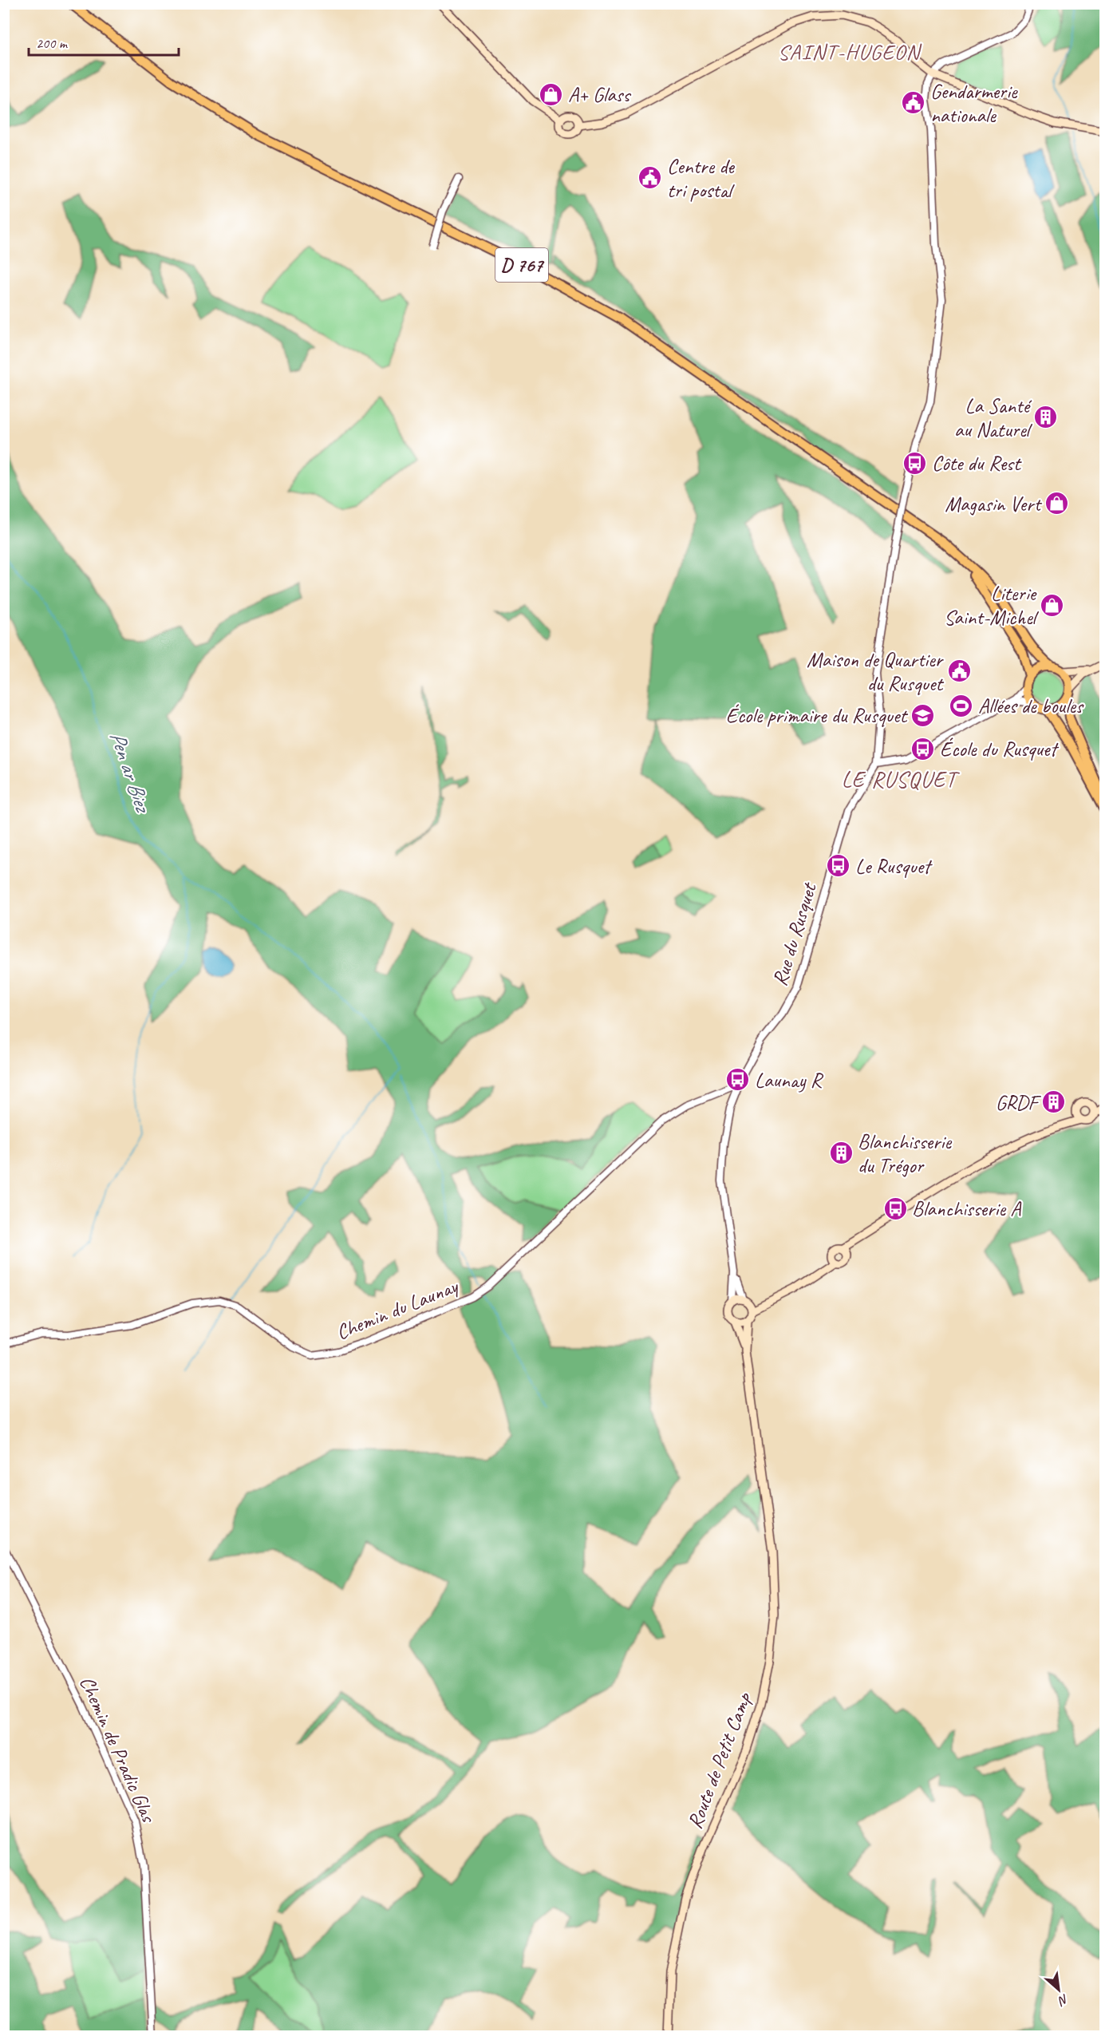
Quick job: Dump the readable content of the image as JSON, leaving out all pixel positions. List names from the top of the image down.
{
  "streets": {
    "main road": ["D 767", "Route de Petit Camp"],
    "street": ["Rue du Rusquet", "Chemin du Launay", "Chemin de Pradic Glas"]
  },
  "crossings": [
    ["Rue du Rusquet", "Chemin du Launay"]
  ],
  "districts": ["SAINT-HUGEON", "LE RUSQUET"],
  "water": ["Pen ar Biez"],
  "places": {
    "shop": ["A+ Glass", "Magasin Vert", "Literie Saint-Michel"],
    "public building": ["Gendarmerie nationale", "Centre de tri postal", "Maison de Quartier du Rusquet"],
    "building": ["La Santé au Naturel", "GRDF", "Blanchisserie du Trégor"],
    "bus stop": [
      "Côte du Rest",
      "École du Rusquet",
      "Le Rusquet",
      "Launay R",
      "Blanchisserie A"
    ],
    "sports": ["Allées de boules"],
    "school or university": ["École primaire du Rusquet"]
  },
  "scale_bar": "200 m",
  "north": "bottom right"
}
